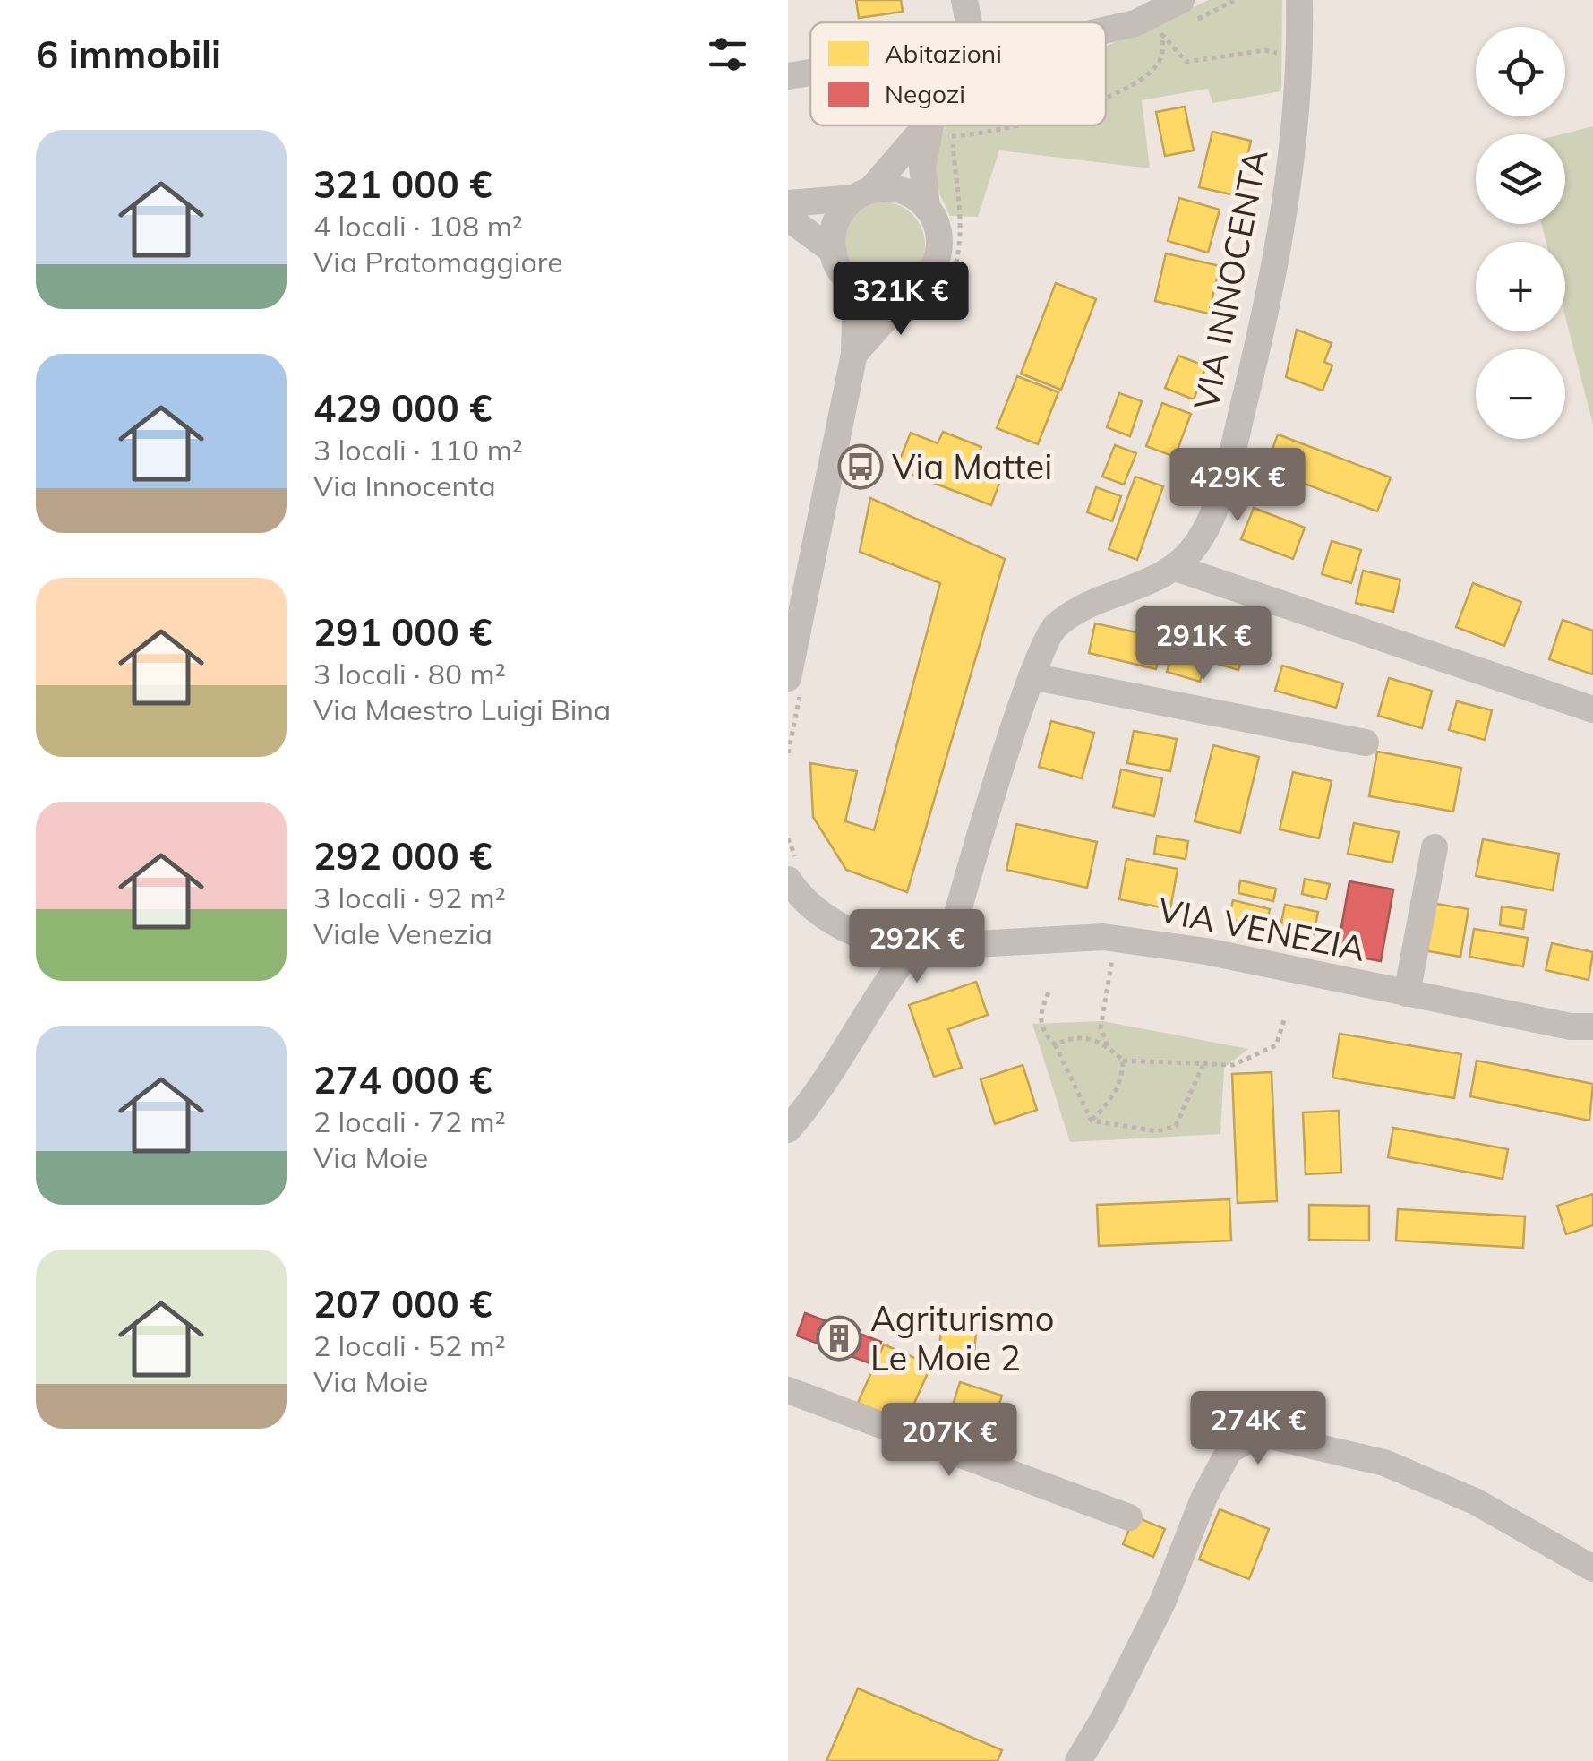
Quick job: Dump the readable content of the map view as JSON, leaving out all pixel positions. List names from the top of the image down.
{
  "streets": {
    "street": ["VIA INNOCENTA", "VIA VENEZIA"]
  },
  "crossings": [
    ["VIA INNOCENTA", "VIA VENEZIA"]
  ],
  "places": {
    "bus stop": ["Via Mattei"],
    "building": ["Agriturismo Le Moie 2"]
  },
  "legend": ["Abitazioni", "Negozi"],
  "page": {
    "heading": "6 immobili",
    "map_buttons": ["+", "−"],
    "list": [
      {
        "name": "321 000 €",
        "note": "4 locali · 108 m² · Via Pratomaggiore"
      },
      {
        "name": "429 000 €",
        "note": "3 locali · 110 m² · Via Innocenta"
      },
      {
        "name": "291 000 €",
        "note": "3 locali · 80 m² · Via Maestro Luigi Bina"
      },
      {
        "name": "292 000 €",
        "note": "3 locali · 92 m² · Viale Venezia"
      },
      {
        "name": "274 000 €",
        "note": "2 locali · 72 m² · Via Moie"
      },
      {
        "name": "207 000 €",
        "note": "2 locali · 52 m² · Via Moie"
      }
    ],
    "price": [
      "321K €",
      "429K €",
      "291K €",
      "292K €",
      "274K €",
      "207K €"
    ]
  }
}
